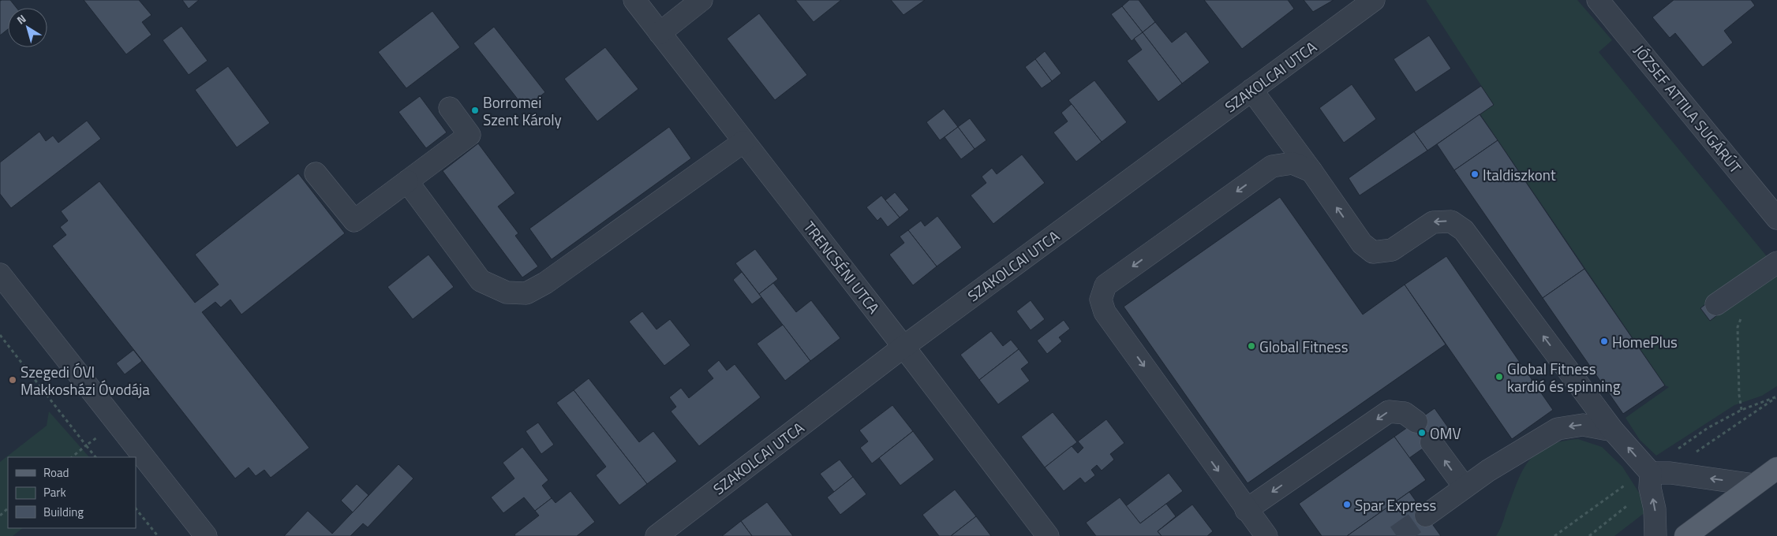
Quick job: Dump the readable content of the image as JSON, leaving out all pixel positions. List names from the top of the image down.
{
  "streets": {
    "street": ["SZAKOLCAI UTCA", "JÓZSEF ATTILA SUGÁRÚT", "TRENCSÉNI UTCA"]
  },
  "crossings": [
    ["SZAKOLCAI UTCA", "TRENCSÉNI UTCA"]
  ],
  "places": [
    "Borromei Szent Károly",
    "Italdiszkont",
    "HomePlus",
    "Global Fitness",
    "Global Fitness kardió és spinning",
    "Szegedi ÓVI Makkosházi Óvodája",
    "OMV",
    "Spar Express"
  ],
  "legend": ["Road", "Park", "Building"],
  "north": "top left"
}
